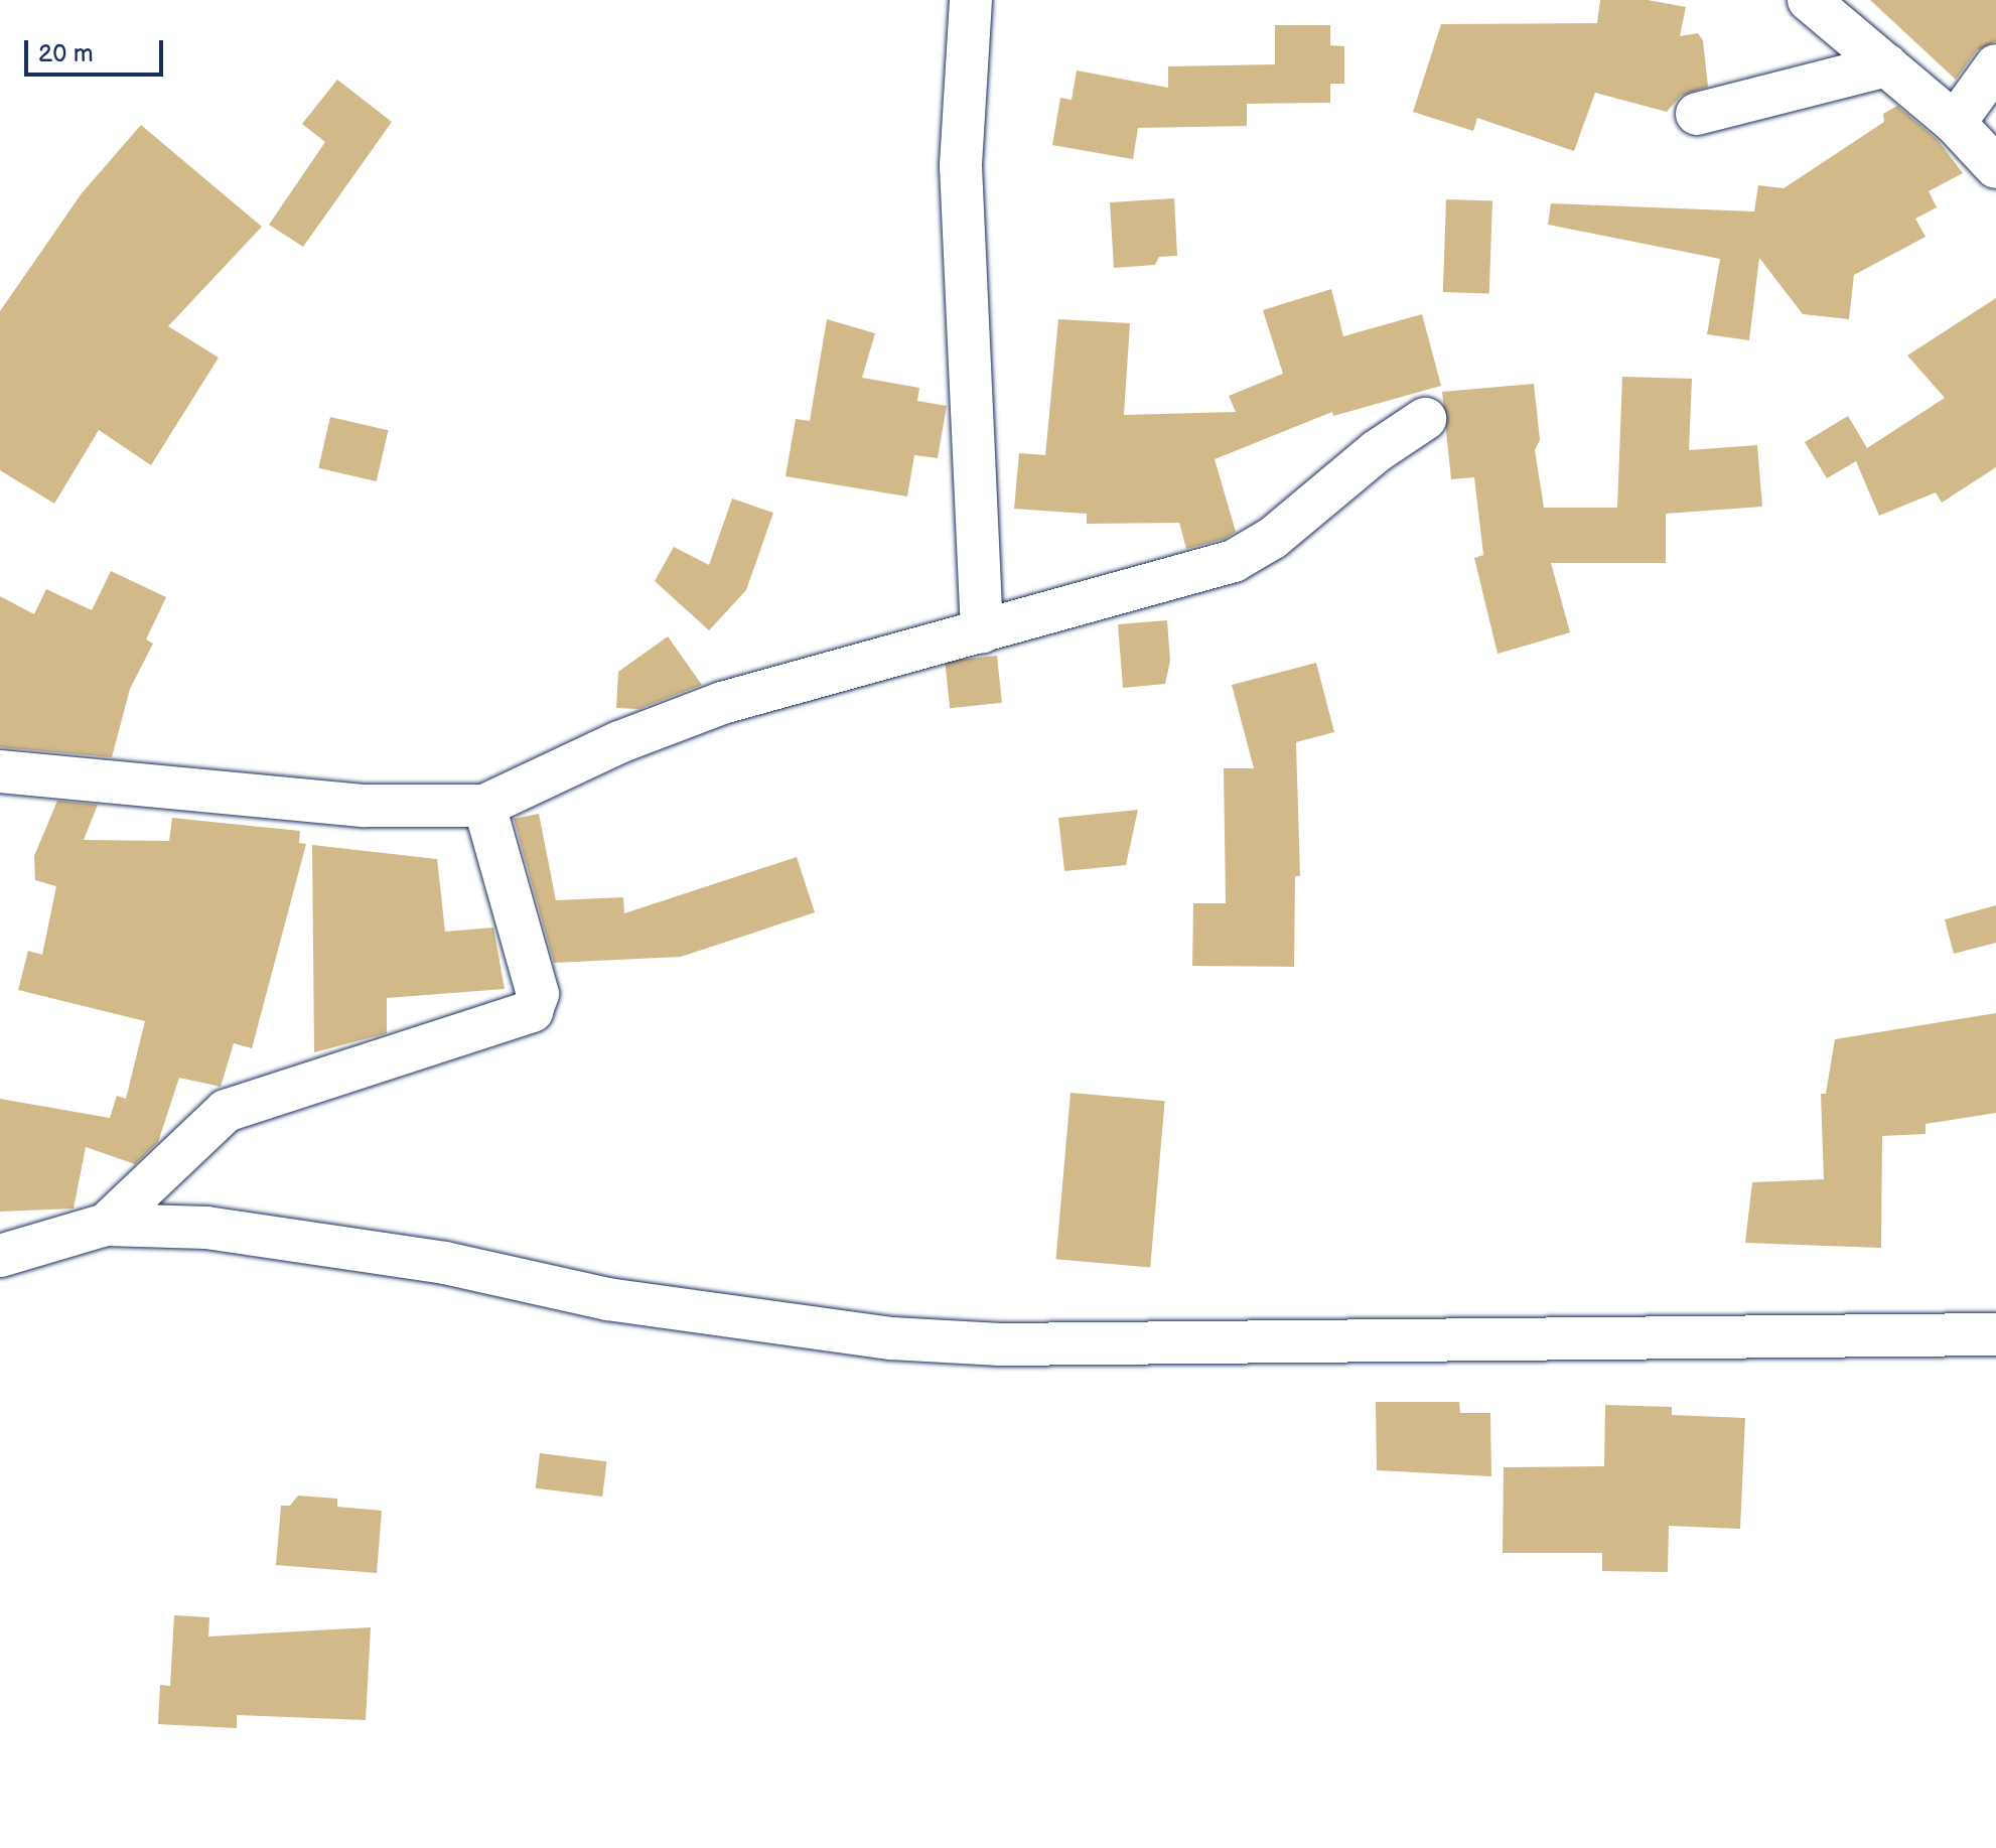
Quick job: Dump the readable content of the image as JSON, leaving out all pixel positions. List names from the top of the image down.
{
  "scale_bar": "20 m"
}
